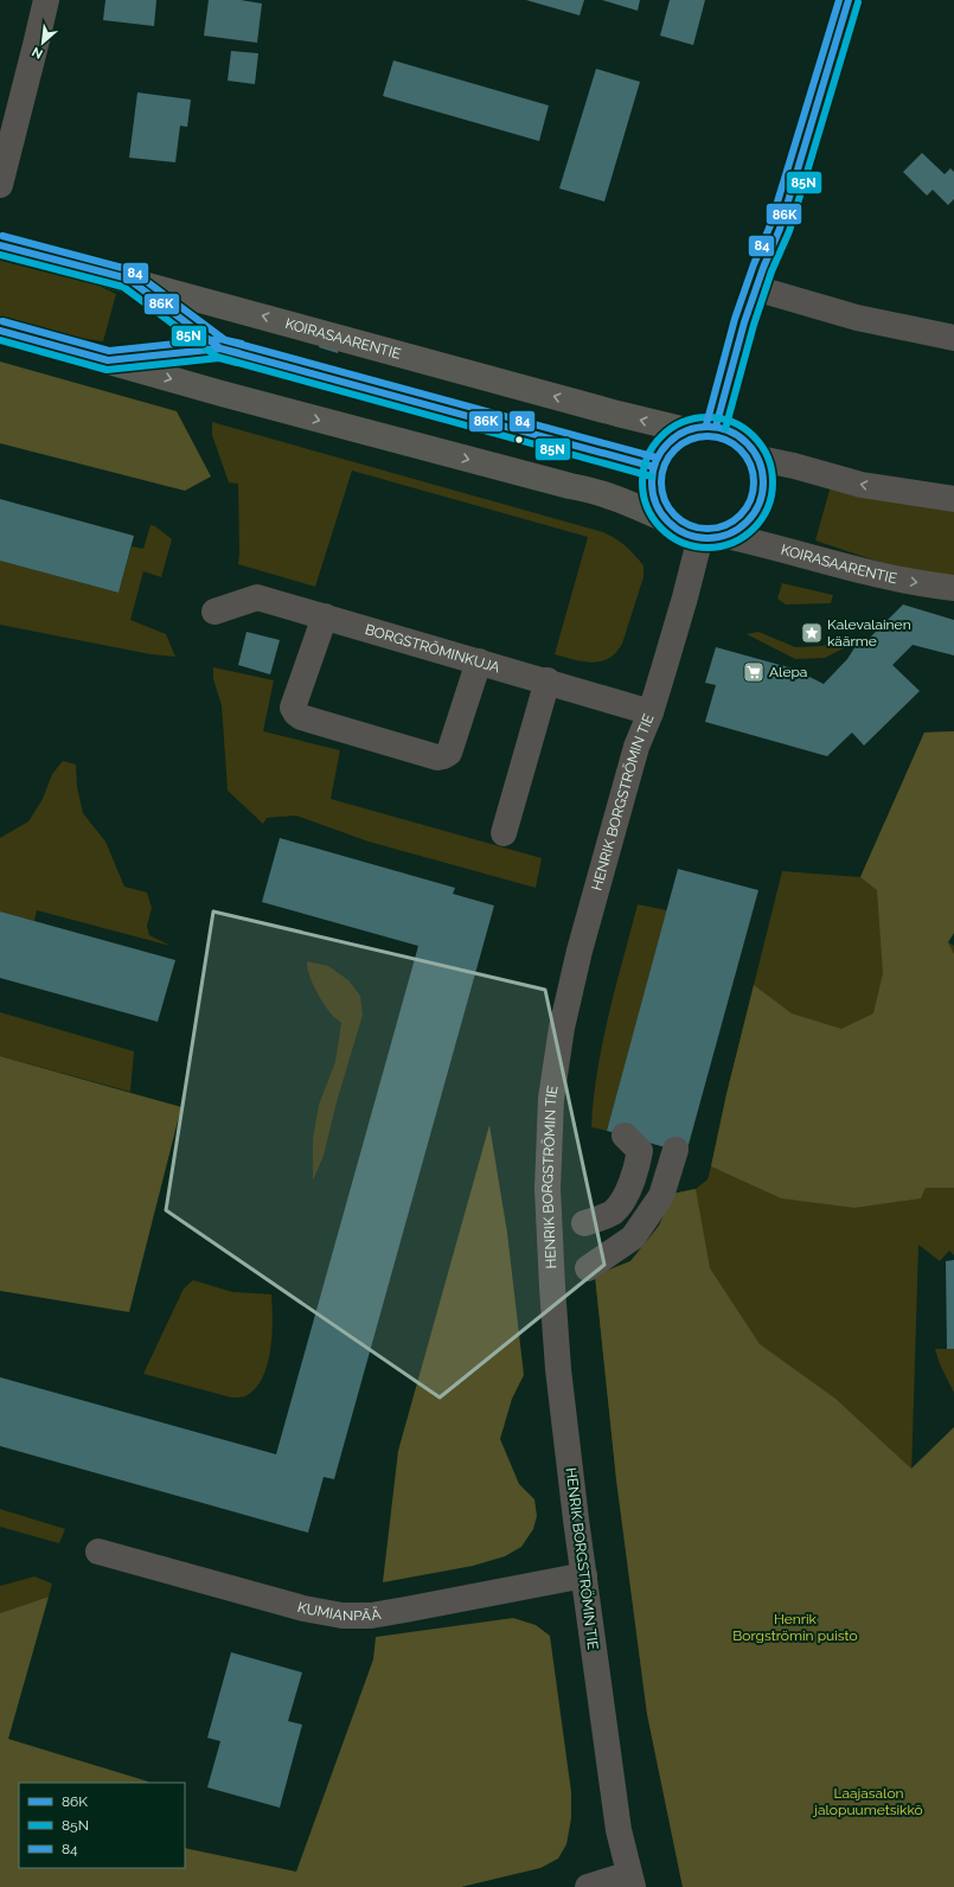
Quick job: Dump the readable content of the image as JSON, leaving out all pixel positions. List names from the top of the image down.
{
  "streets": {
    "main road": ["KOIRASAARENTIE"],
    "street": ["BORGSTRÖMINKUJA", "HENRIK BORGSTRÖMIN TIE", "KUMIANPÄÄ"]
  },
  "crossings": [
    ["KOIRASAARENTIE", "HENRIK BORGSTRÖMIN TIE"],
    ["BORGSTRÖMINKUJA", "HENRIK BORGSTRÖMIN TIE"],
    ["HENRIK BORGSTRÖMIN TIE", "KUMIANPÄÄ"]
  ],
  "parks": ["Henrik Borgströmin puisto", "Laajasalon jalopuumetsikkö"],
  "places": {
    "place": ["Kalevalainen käärme"],
    "supermarket": ["Alepa"]
  },
  "lines": ["transit line 86K", "transit line 84", "transit line 85N"],
  "legend": ["86K", "85N", "84"],
  "north": "bottom left"
}
